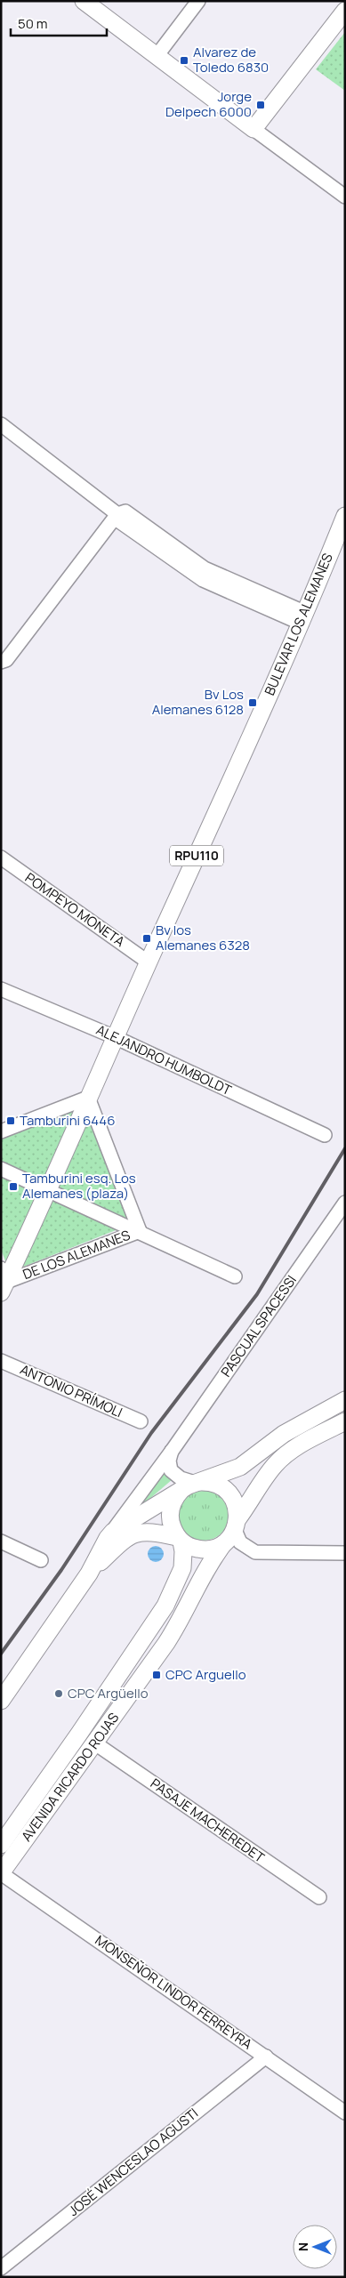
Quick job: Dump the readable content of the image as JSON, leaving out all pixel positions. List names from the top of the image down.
{
  "streets": {
    "main road": ["BULEVAR LOS ALEMANES", "RPU110", "AVENIDA RICARDO ROJAS"],
    "street": [
      "POMPEYO MONETA",
      "ALEJANDRO HUMBOLDT",
      "DE LOS ALEMANES",
      "PASCUAL SPACESSI",
      "ANTONIO PRÍMOLI",
      "PASAJE MACHEREDET",
      "MONSEÑOR LINDOR FERREYRA",
      "JOSÉ WENCESLAO AGUSTI"
    ]
  },
  "crossings": [
    ["BULEVAR LOS ALEMANES", "POMPEYO MONETA"],
    ["BULEVAR LOS ALEMANES", "ALEJANDRO HUMBOLDT"],
    ["BULEVAR LOS ALEMANES", "DE LOS ALEMANES"],
    ["AVENIDA RICARDO ROJAS", "PASAJE MACHEREDET"],
    ["AVENIDA RICARDO ROJAS", "MONSEÑOR LINDOR FERREYRA"],
    ["MONSEÑOR LINDOR FERREYRA", "JOSÉ WENCESLAO AGUSTI"]
  ],
  "places": {
    "transit": [
      "Alvarez de Toledo 6830",
      "Jorge Delpech 6000",
      "Bv Los Alemanes 6128",
      "Bv los Alemanes 6328",
      "Tamburini 6446",
      "Tamburini esq. Los Alemanes (plaza)",
      "CPC Arguello"
    ],
    "other": ["CPC Argüello"]
  },
  "scale_bar": "50 m",
  "north": "left"
}
